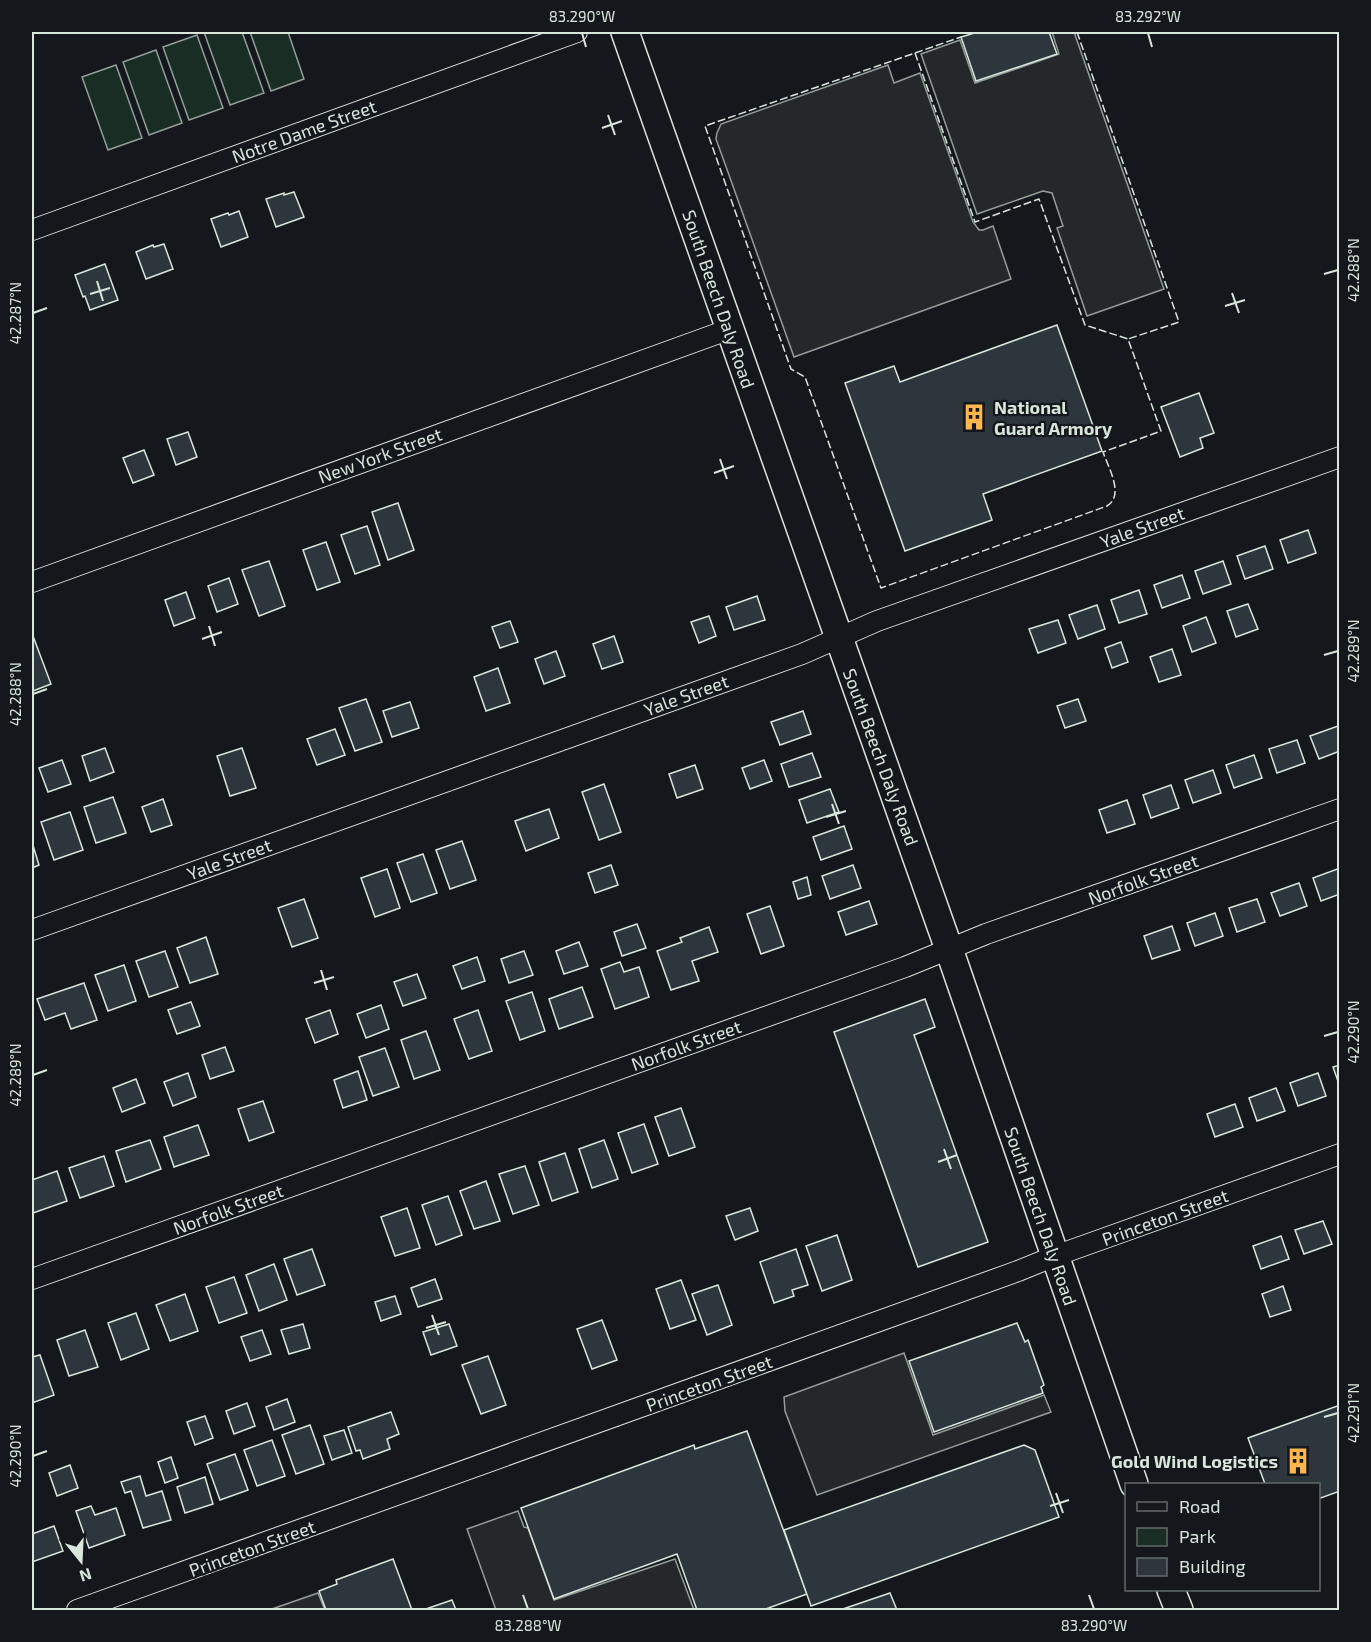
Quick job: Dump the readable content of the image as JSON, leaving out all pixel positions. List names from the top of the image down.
{
  "streets": {
    "main road": ["South Beech Daly Road"],
    "street": [
      "Notre Dame Street",
      "New York Street",
      "Yale Street",
      "Norfolk Street",
      "Princeton Street"
    ]
  },
  "crossings": [
    ["South Beech Daly Road", "New York Street"],
    ["South Beech Daly Road", "Yale Street"],
    ["South Beech Daly Road", "Norfolk Street"],
    ["South Beech Daly Road", "Princeton Street"]
  ],
  "places": {
    "building": ["National Guard Armory", "Gold Wind Logistics"]
  },
  "legend": ["Road", "Park", "Building"],
  "north": "bottom",
  "coordinates": [
    "83.290°W",
    "83.292°W",
    "42.288°N",
    "42.287°N",
    "42.289°N",
    "42.290°N",
    "42.291°N",
    "83.288°W"
  ]
}
